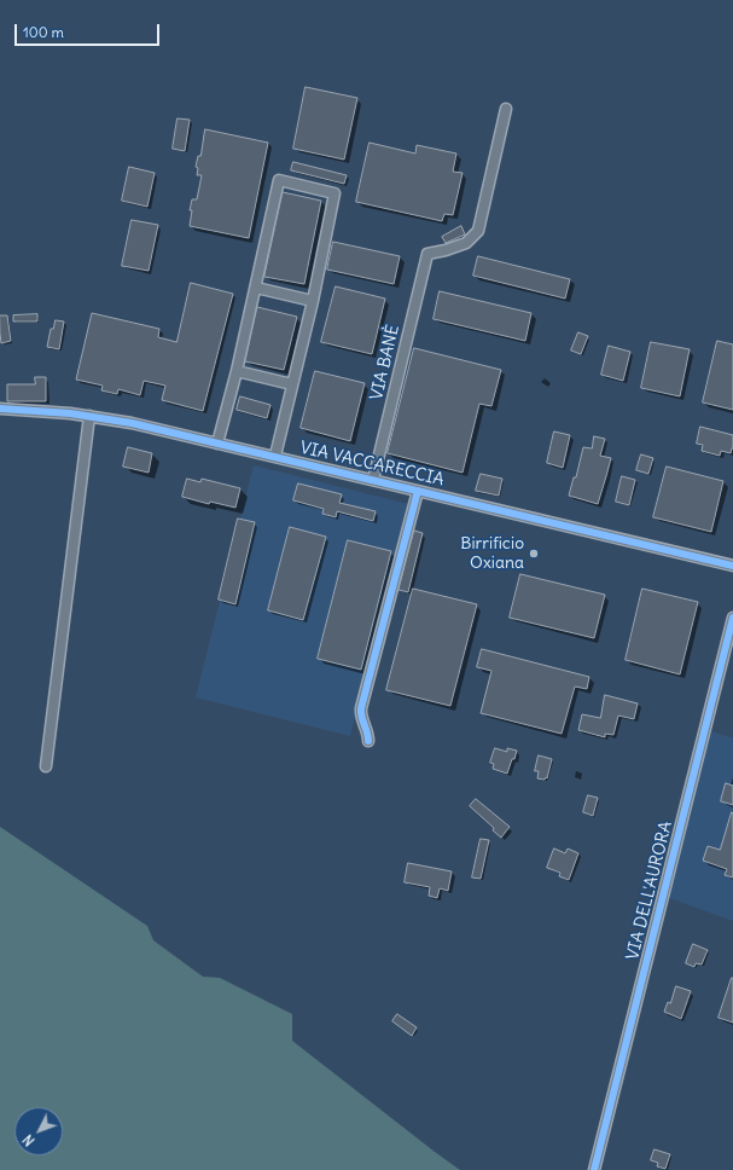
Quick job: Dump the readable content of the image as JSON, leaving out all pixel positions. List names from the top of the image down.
{
  "streets": {
    "street": ["VIA BANÈ", "VIA VACCARECCIA", "VIA DELL'AURORA"]
  },
  "crossings": [
    ["VIA BANÈ", "VIA VACCARECCIA"]
  ],
  "places": ["Birrificio Oxiana"],
  "scale_bar": "100 m",
  "north": "bottom left"
}
